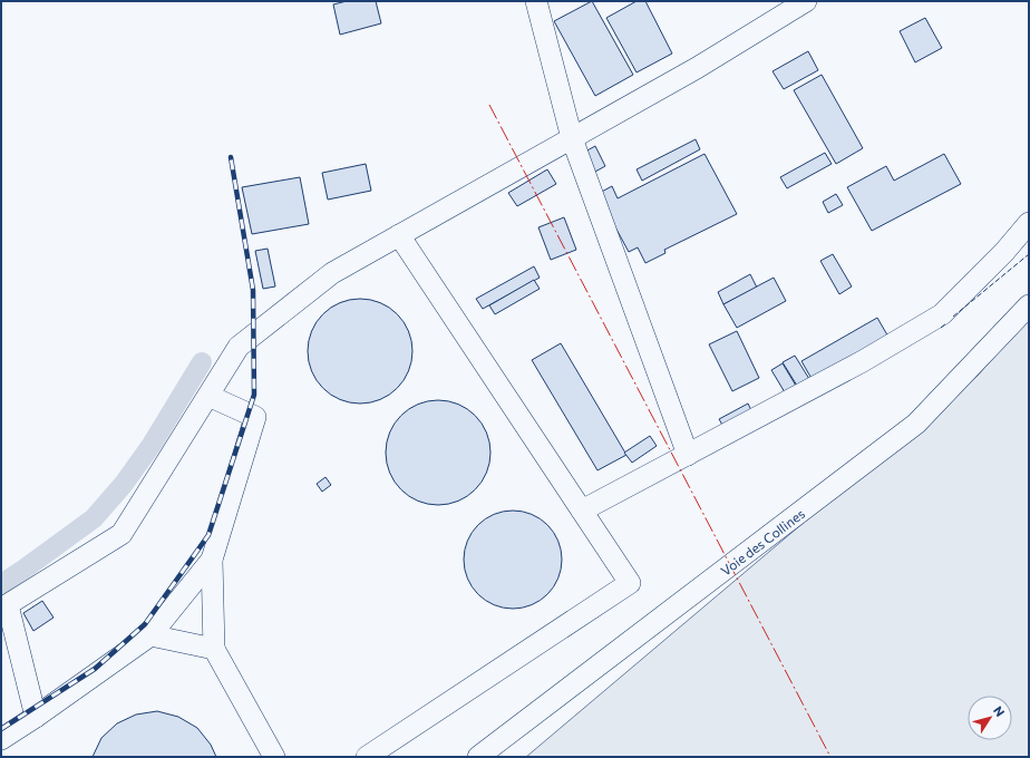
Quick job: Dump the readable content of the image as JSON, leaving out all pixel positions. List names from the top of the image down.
{
  "streets": {
    "street": ["Voie des Collines"]
  },
  "north": "top right"
}
